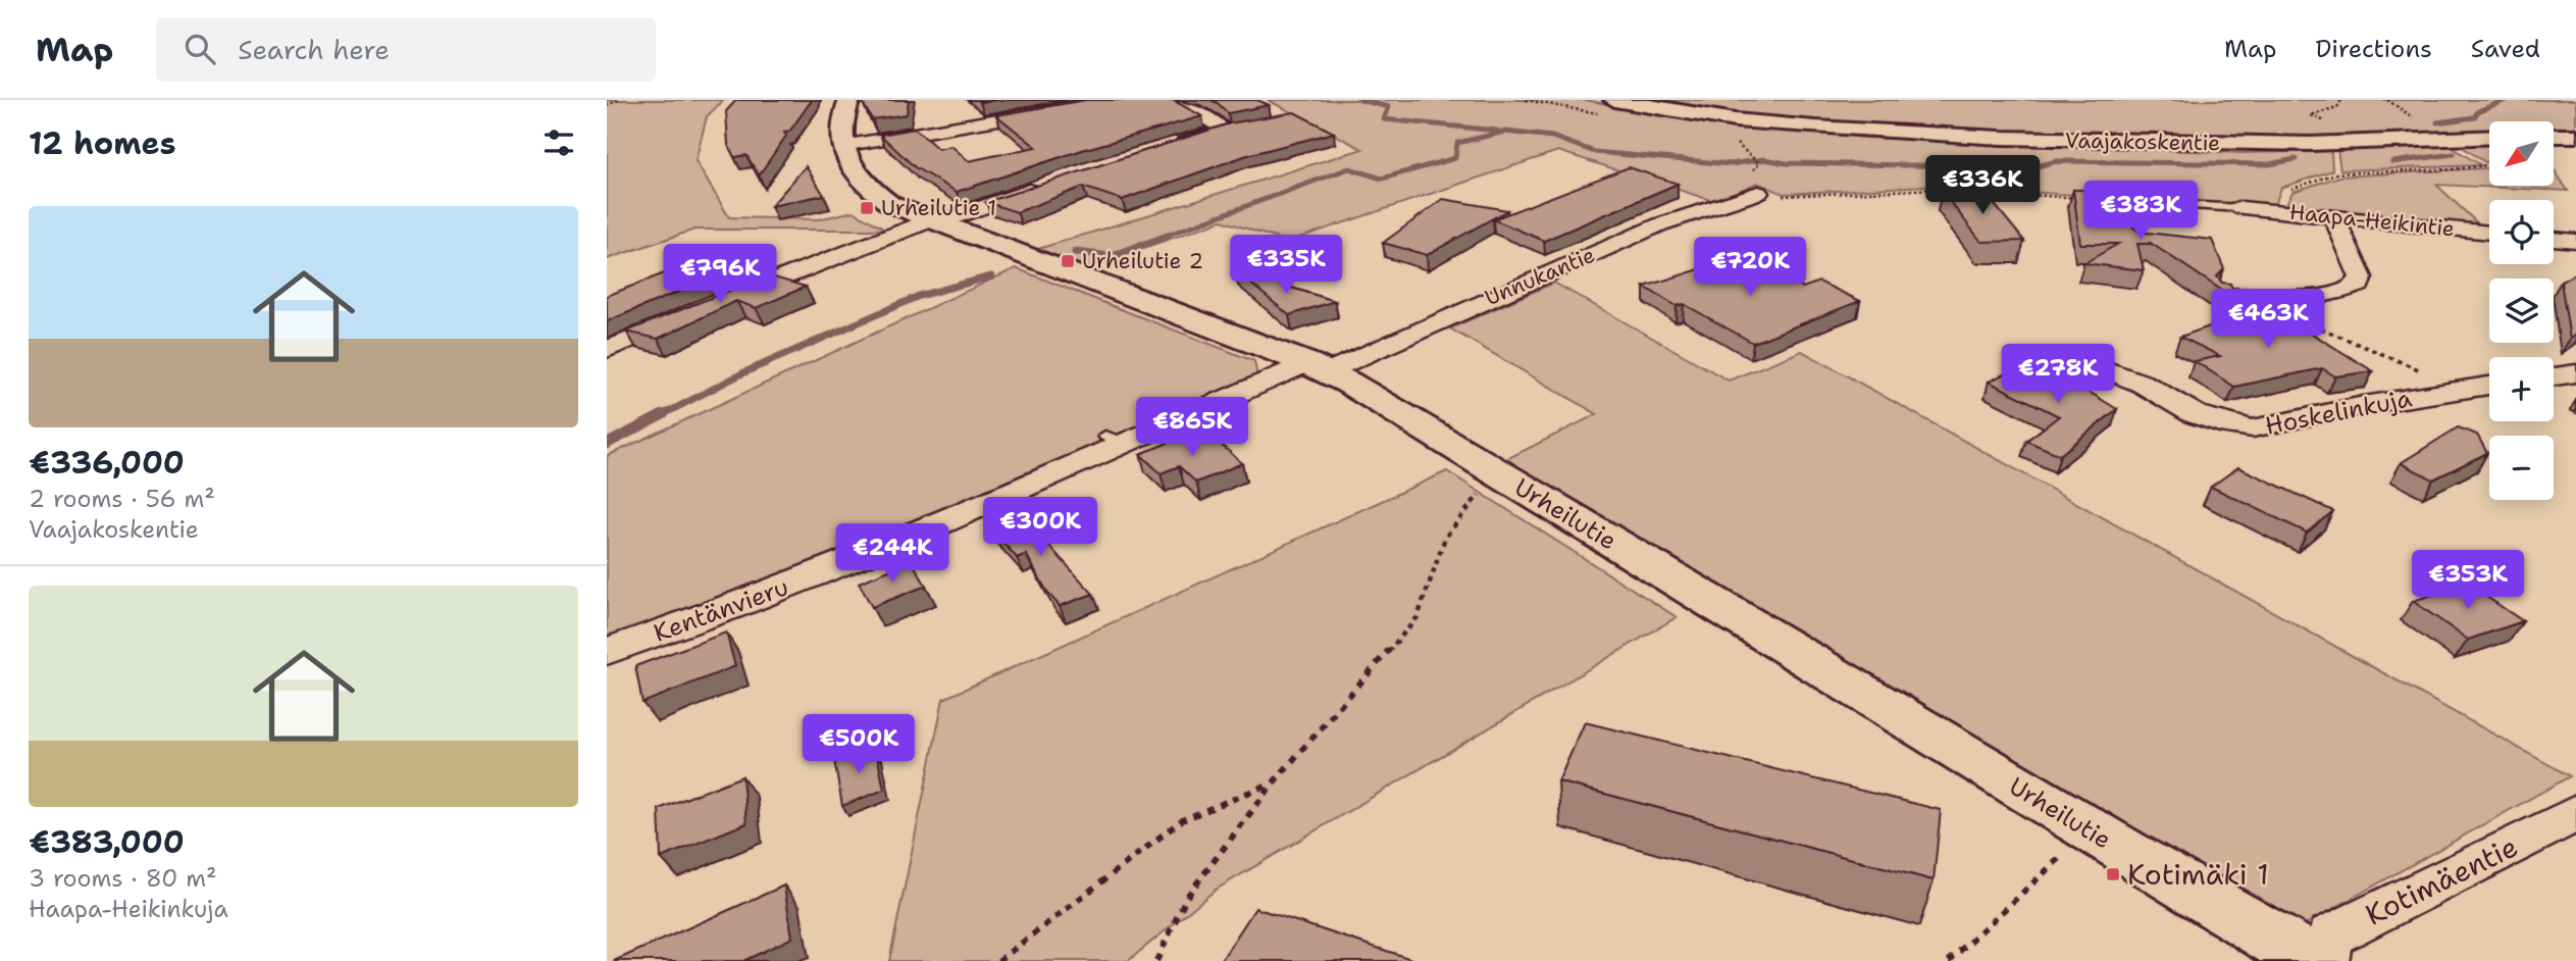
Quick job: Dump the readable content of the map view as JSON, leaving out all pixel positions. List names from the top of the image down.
{
  "streets": {
    "street": [
      "Vaajakoskentie",
      "Haapa-Heikintie",
      "Unnukantie",
      "Hoskelinkuja",
      "Urheilutie",
      "Kentänvieru",
      "Kotimäentie"
    ]
  },
  "crossings": [
    ["Unnukantie", "Urheilutie"],
    ["Unnukantie", "Kentänvieru"],
    ["Urheilutie", "Kentänvieru"]
  ],
  "places": {
    "transit": ["Urheilutie 1", "Urheilutie 2", "Kotimäki 1"]
  },
  "north": "bottom left",
  "page": {
    "header": "Map",
    "search": "Search here",
    "nav": ["Map", "Directions", "Saved"],
    "heading": "12 homes",
    "map_buttons": ["+", "−"],
    "price": [
      "€336K",
      "€383K",
      "€335K",
      "€720K",
      "€796K",
      "€463K",
      "€278K",
      "€865K",
      "€300K",
      "€244K",
      "€353K",
      "€500K"
    ],
    "list": [
      {
        "name": "€336,000",
        "note": "2 rooms · 56 m² · Vaajakoskentie"
      },
      {
        "name": "€383,000",
        "note": "3 rooms · 80 m² · Haapa-Heikinkuja"
      }
    ]
  }
}
